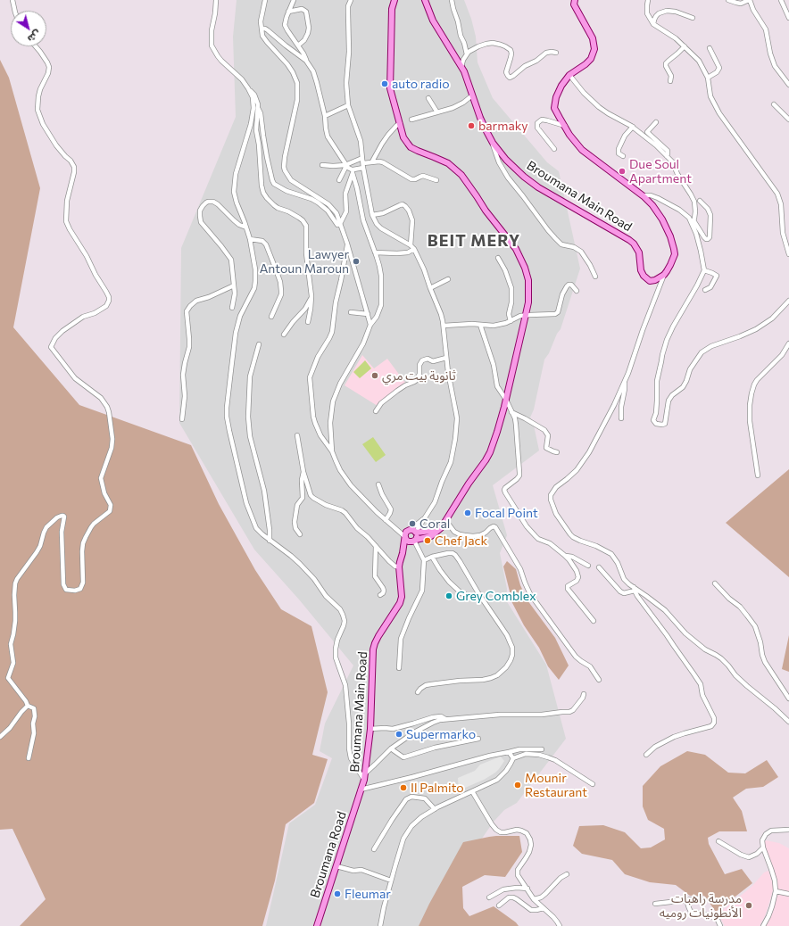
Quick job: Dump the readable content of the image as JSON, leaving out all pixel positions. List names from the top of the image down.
{
  "streets": {
    "main road": ["Broumana Main Road", "Broumana Road"]
  },
  "crossings": [
    ["Broumana Main Road", "Broumana Road"]
  ],
  "districts": ["BEIT MERY"],
  "places": [
    "auto radio",
    "barmaky",
    "Due Soul Apartment",
    "Lawyer Antoun Maroun",
    "ثانوية بيت مري",
    "Focal Point",
    "Coral",
    "Chef Jack",
    "Grey Comblex",
    "Supermarko",
    "Mounir Restaurant",
    "Il Palmito",
    "Fleumar",
    "مدرسة راهبات الأنطونيات روميه"
  ],
  "north": "bottom right"
}
